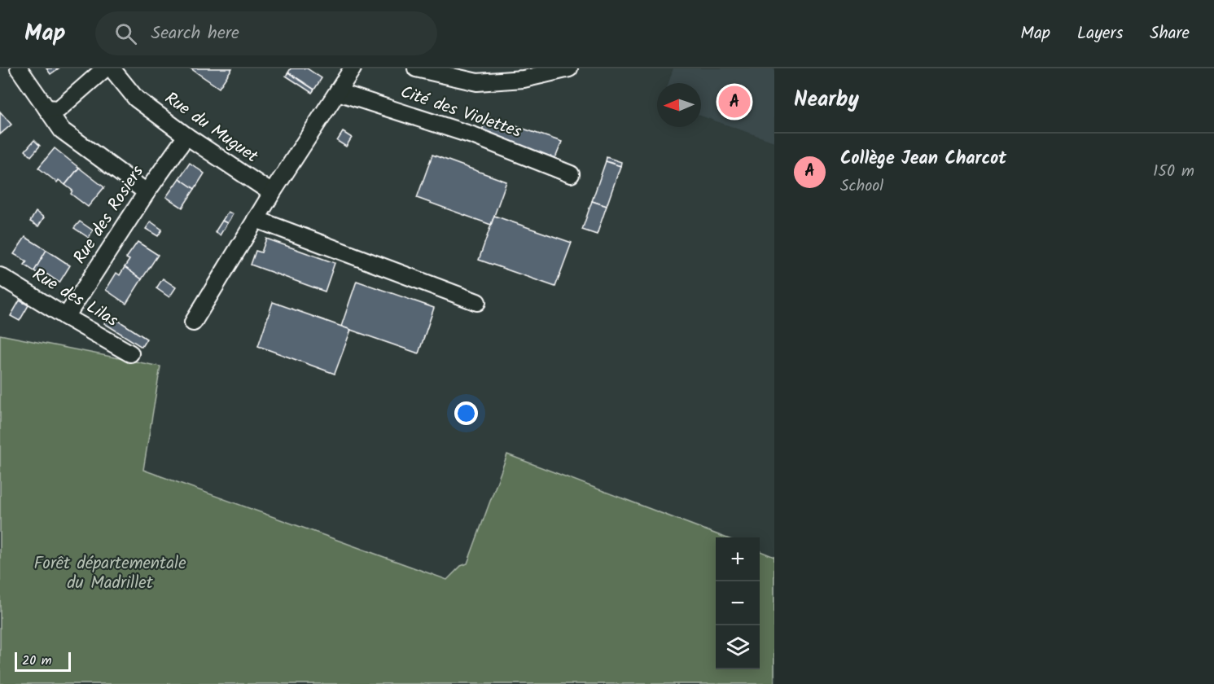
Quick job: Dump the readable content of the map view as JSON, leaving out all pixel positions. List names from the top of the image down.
{
  "streets": {
    "street": [
      "Cité des Violettes",
      "Rue du Muguet",
      "Rue des Rosiers",
      "Rue des Lilas"
    ]
  },
  "crossings": [
    ["Rue du Muguet", "Rue des Rosiers"],
    ["Rue des Rosiers", "Rue des Lilas"]
  ],
  "parks": ["Forêt départementale du Madrillet"],
  "scale_bar": "20 m",
  "north": "left",
  "page": {
    "header": "Map",
    "search": "Search here",
    "nav": ["Map", "Layers", "Share"],
    "heading": "Nearby",
    "pins": "A",
    "list": [
      {
        "mark": "A",
        "name": "Collège Jean Charcot",
        "note": "School",
        "value": "150 m"
      }
    ],
    "map_buttons": ["+", "−"],
    "scale": "20 m"
  }
}
